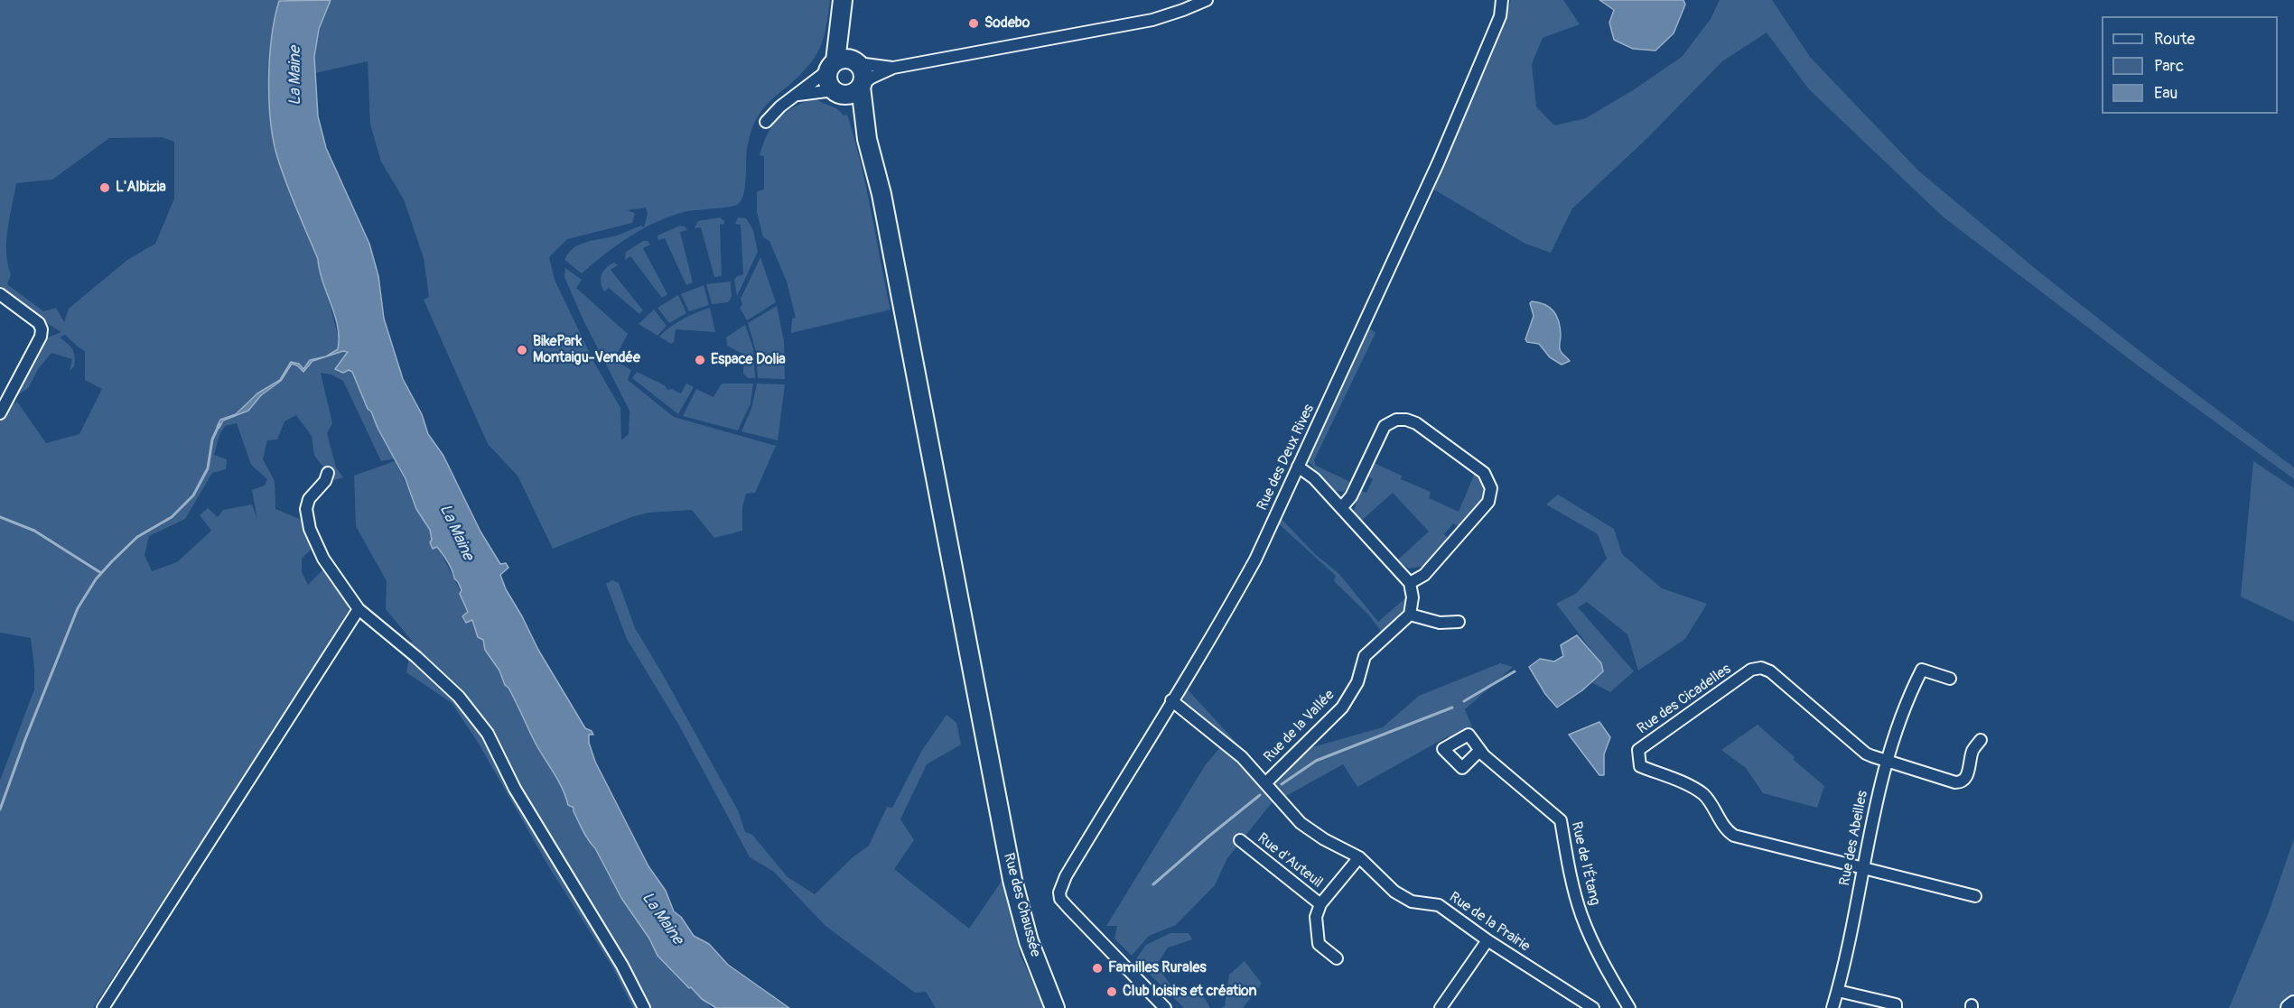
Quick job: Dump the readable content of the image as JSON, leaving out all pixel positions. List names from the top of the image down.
{
  "streets": {
    "main road": ["Rue des Chaussée"],
    "street": [
      "Rue des Deux Rives",
      "Rue des Cicadelles",
      "Rue de la Vallée",
      "Rue des Abeilles",
      "Rue d'Auteuil",
      "Rue de l'Étang",
      "Rue de la Prairie"
    ]
  },
  "crossings": [
    ["Rue des Deux Rives", "Rue de la Prairie"],
    ["Rue des Cicadelles", "Rue des Abeilles"],
    ["Rue de la Vallée", "Rue de la Prairie"],
    ["Rue d'Auteuil", "Rue de la Prairie"]
  ],
  "water": ["La Maine"],
  "places": [
    "Sodebo",
    "L'Albizia",
    "BikePark Montaigu-Vendée",
    "Espace Dolia",
    "Familles Rurales",
    "Club loisirs et création"
  ],
  "legend": ["Route", "Parc", "Eau"]
}
